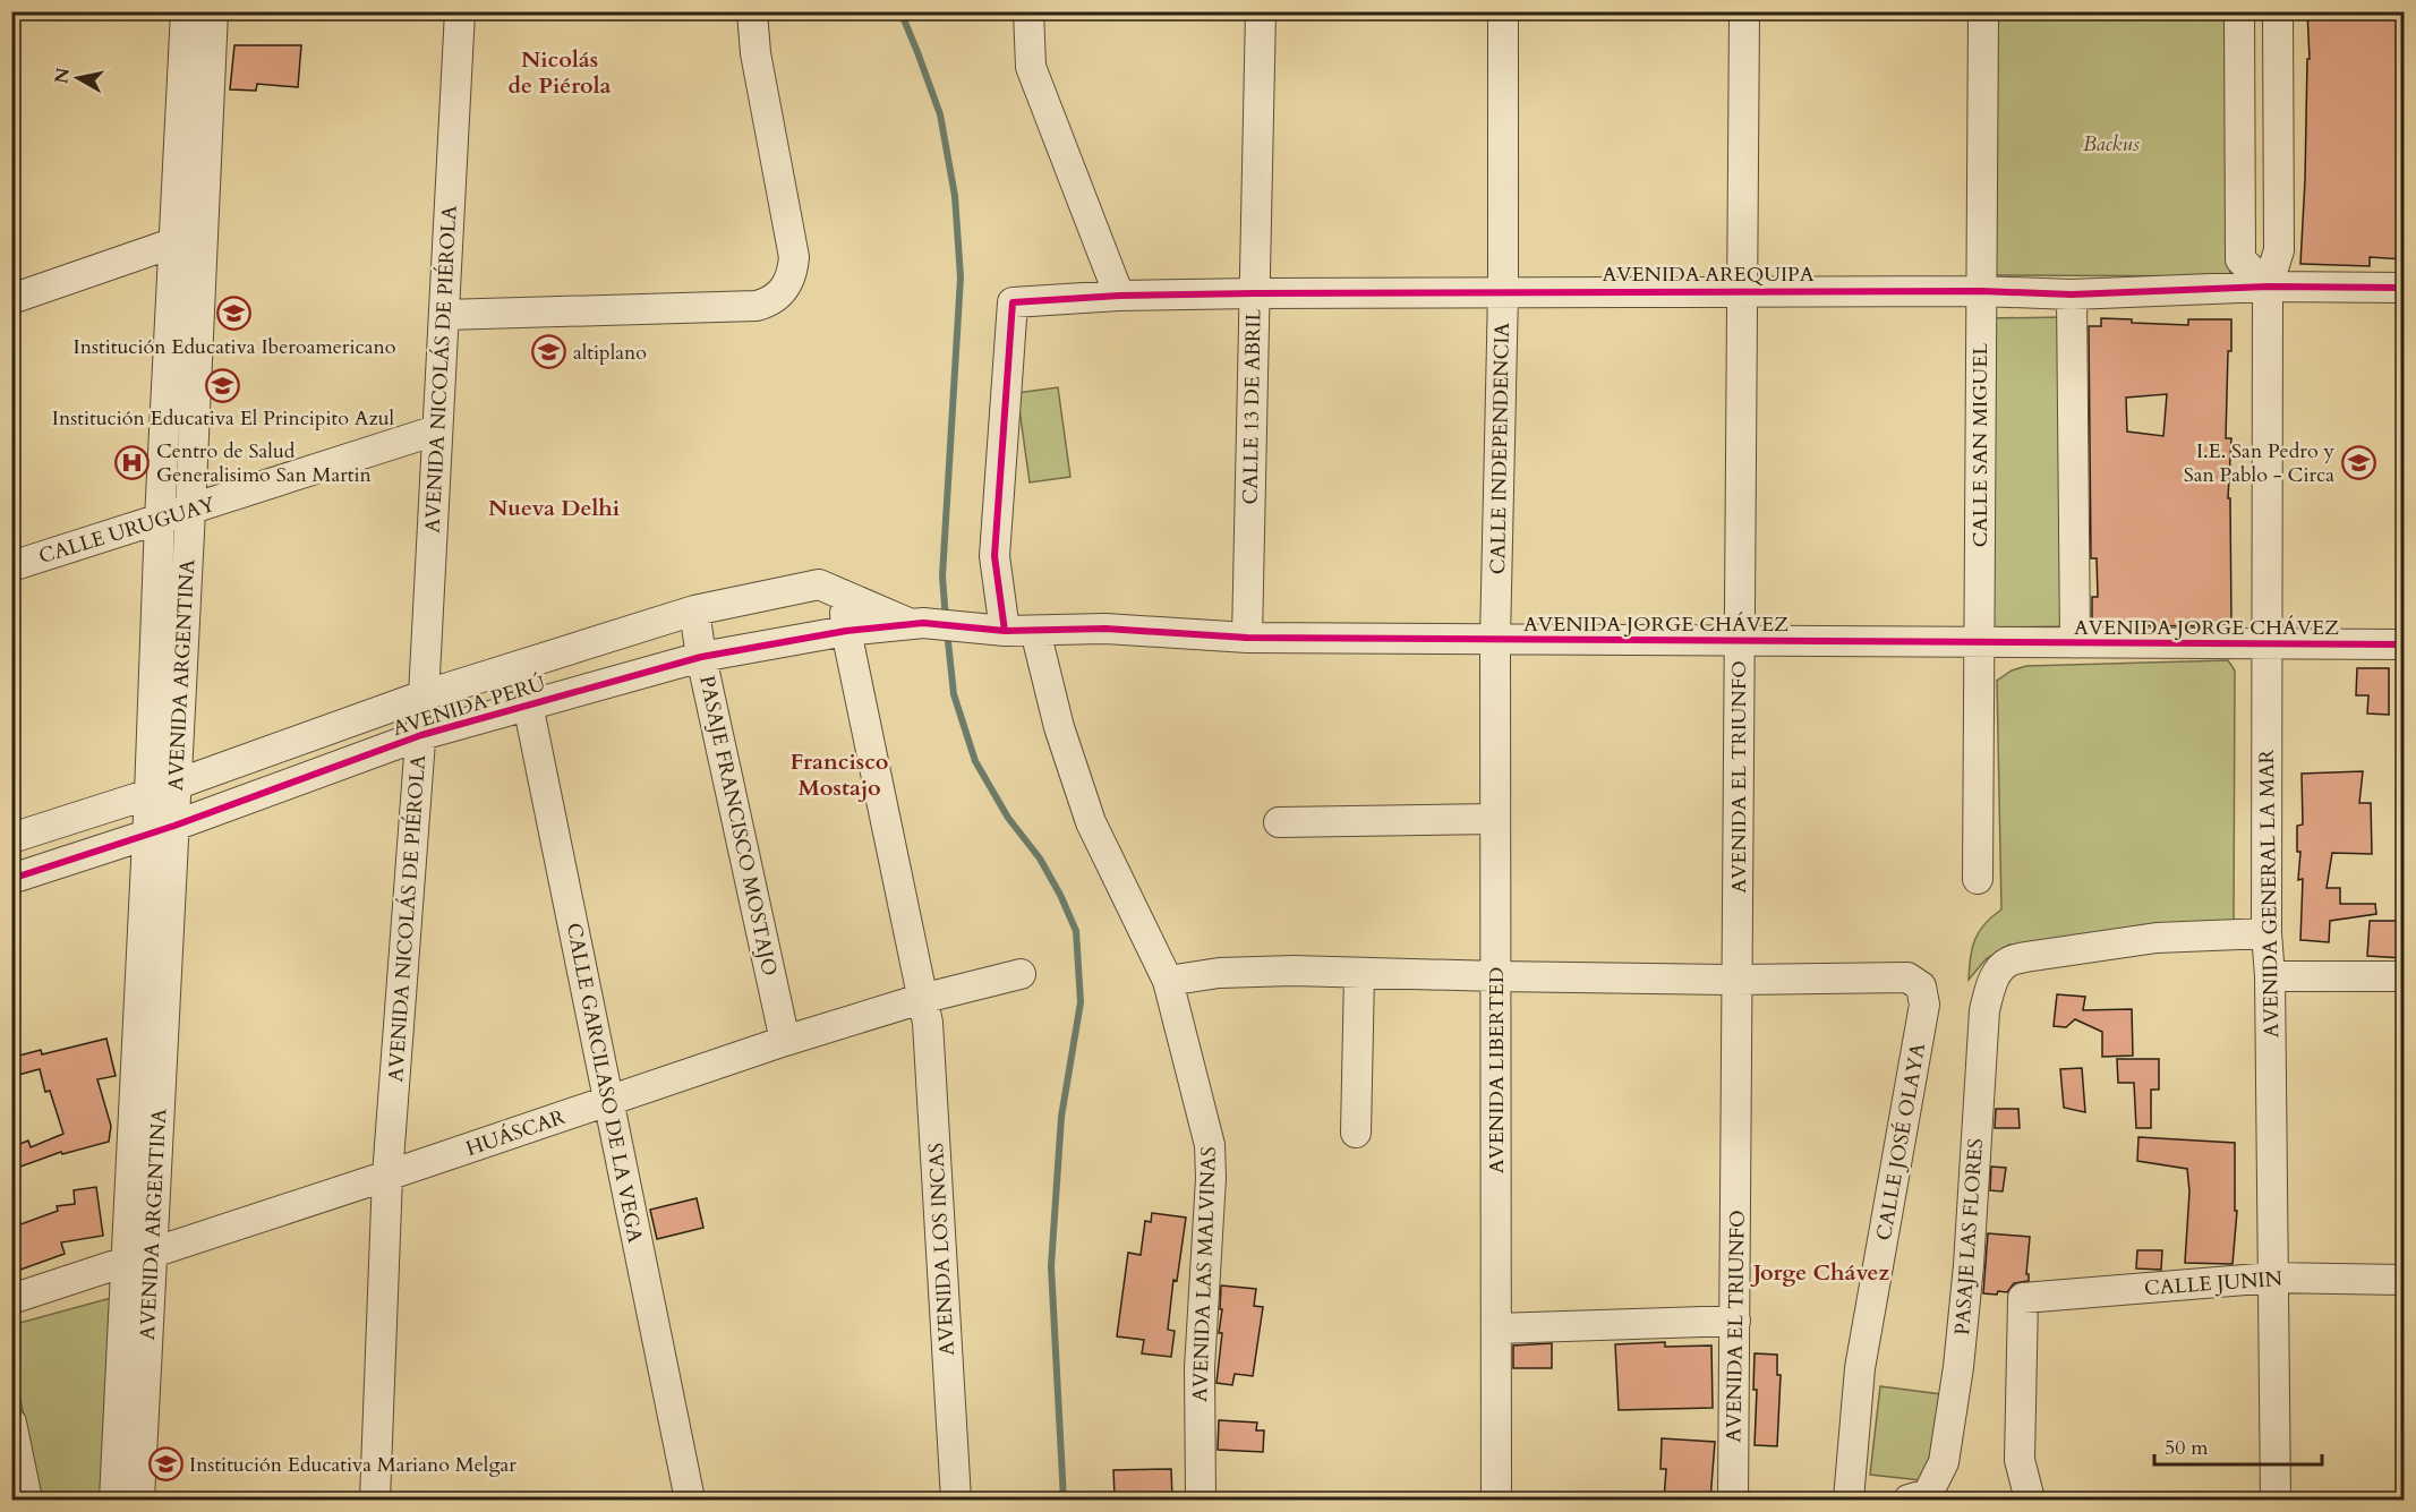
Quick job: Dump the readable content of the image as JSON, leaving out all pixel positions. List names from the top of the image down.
{
  "streets": {
    "street": [
      "AVENIDA AREQUIPA",
      "AVENIDA NICOLÁS DE PIÉROLA",
      "CALLE 13 DE ABRIL",
      "CALLE SAN MIGUEL",
      "CALLE INDEPENDENCIA",
      "CALLE URUGUAY",
      "AVENIDA JORGE CHÁVEZ",
      "AVENIDA ARGENTINA",
      "AVENIDA PERÚ",
      "AVENIDA EL TRIUNFO",
      "PASAJE FRANCISCO MOSTAJO",
      "AVENIDA GENERAL LA MAR",
      "AVENIDA LIBERTED",
      "CALLE GARCILASO DE LA VEGA",
      "HUÁSCAR",
      "CALLE JOSÉ OLAYA",
      "PASAJE LAS FLORES",
      "AVENIDA LOS INCAS",
      "AVENIDA LAS MALVINAS",
      "CALLE JUNIN"
    ]
  },
  "crossings": [
    ["AVENIDA AREQUIPA", "CALLE 13 DE ABRIL"],
    ["AVENIDA AREQUIPA", "CALLE SAN MIGUEL"],
    ["AVENIDA AREQUIPA", "CALLE INDEPENDENCIA"],
    ["AVENIDA AREQUIPA", "AVENIDA JORGE CHÁVEZ"],
    ["AVENIDA AREQUIPA", "AVENIDA EL TRIUNFO"],
    ["AVENIDA AREQUIPA", "AVENIDA GENERAL LA MAR"],
    ["AVENIDA NICOLÁS DE PIÉROLA", "CALLE URUGUAY"],
    ["AVENIDA NICOLÁS DE PIÉROLA", "AVENIDA PERÚ"],
    ["AVENIDA NICOLÁS DE PIÉROLA", "HUÁSCAR"],
    ["CALLE 13 DE ABRIL", "AVENIDA JORGE CHÁVEZ"],
    ["CALLE SAN MIGUEL", "AVENIDA JORGE CHÁVEZ"],
    ["CALLE INDEPENDENCIA", "AVENIDA JORGE CHÁVEZ"],
    ["CALLE INDEPENDENCIA", "AVENIDA LIBERTED"],
    ["CALLE URUGUAY", "AVENIDA ARGENTINA"],
    ["AVENIDA JORGE CHÁVEZ", "AVENIDA PERÚ"],
    ["AVENIDA JORGE CHÁVEZ", "AVENIDA EL TRIUNFO"],
    ["AVENIDA JORGE CHÁVEZ", "AVENIDA GENERAL LA MAR"],
    ["AVENIDA JORGE CHÁVEZ", "AVENIDA LIBERTED"],
    ["AVENIDA JORGE CHÁVEZ", "AVENIDA LAS MALVINAS"],
    ["AVENIDA ARGENTINA", "AVENIDA PERÚ"],
    ["AVENIDA ARGENTINA", "HUÁSCAR"],
    ["AVENIDA PERÚ", "PASAJE FRANCISCO MOSTAJO"],
    ["AVENIDA PERÚ", "CALLE GARCILASO DE LA VEGA"],
    ["AVENIDA PERÚ", "AVENIDA LOS INCAS"],
    ["AVENIDA EL TRIUNFO", "CALLE JOSÉ OLAYA"],
    ["PASAJE FRANCISCO MOSTAJO", "HUÁSCAR"],
    ["AVENIDA GENERAL LA MAR", "PASAJE LAS FLORES"],
    ["AVENIDA GENERAL LA MAR", "CALLE JUNIN"],
    ["CALLE GARCILASO DE LA VEGA", "HUÁSCAR"],
    ["HUÁSCAR", "AVENIDA LOS INCAS"]
  ],
  "districts": [
    "Nicolás de Piérola",
    "Nueva Delhi",
    "Francisco Mostajo",
    "Jorge Chávez"
  ],
  "parks": ["Backus"],
  "places": {
    "school or university": [
      "Institución Educativa Iberoamericano",
      "altiplano",
      "Institución Educativa El Principito Azul",
      "I.E. San Pedro y San Pablo - Circa",
      "Institución Educativa Mariano Melgar"
    ],
    "hospital": ["Centro de Salud Generalisimo San Martin"]
  },
  "scale_bar": "50 m",
  "north": "left"
}
